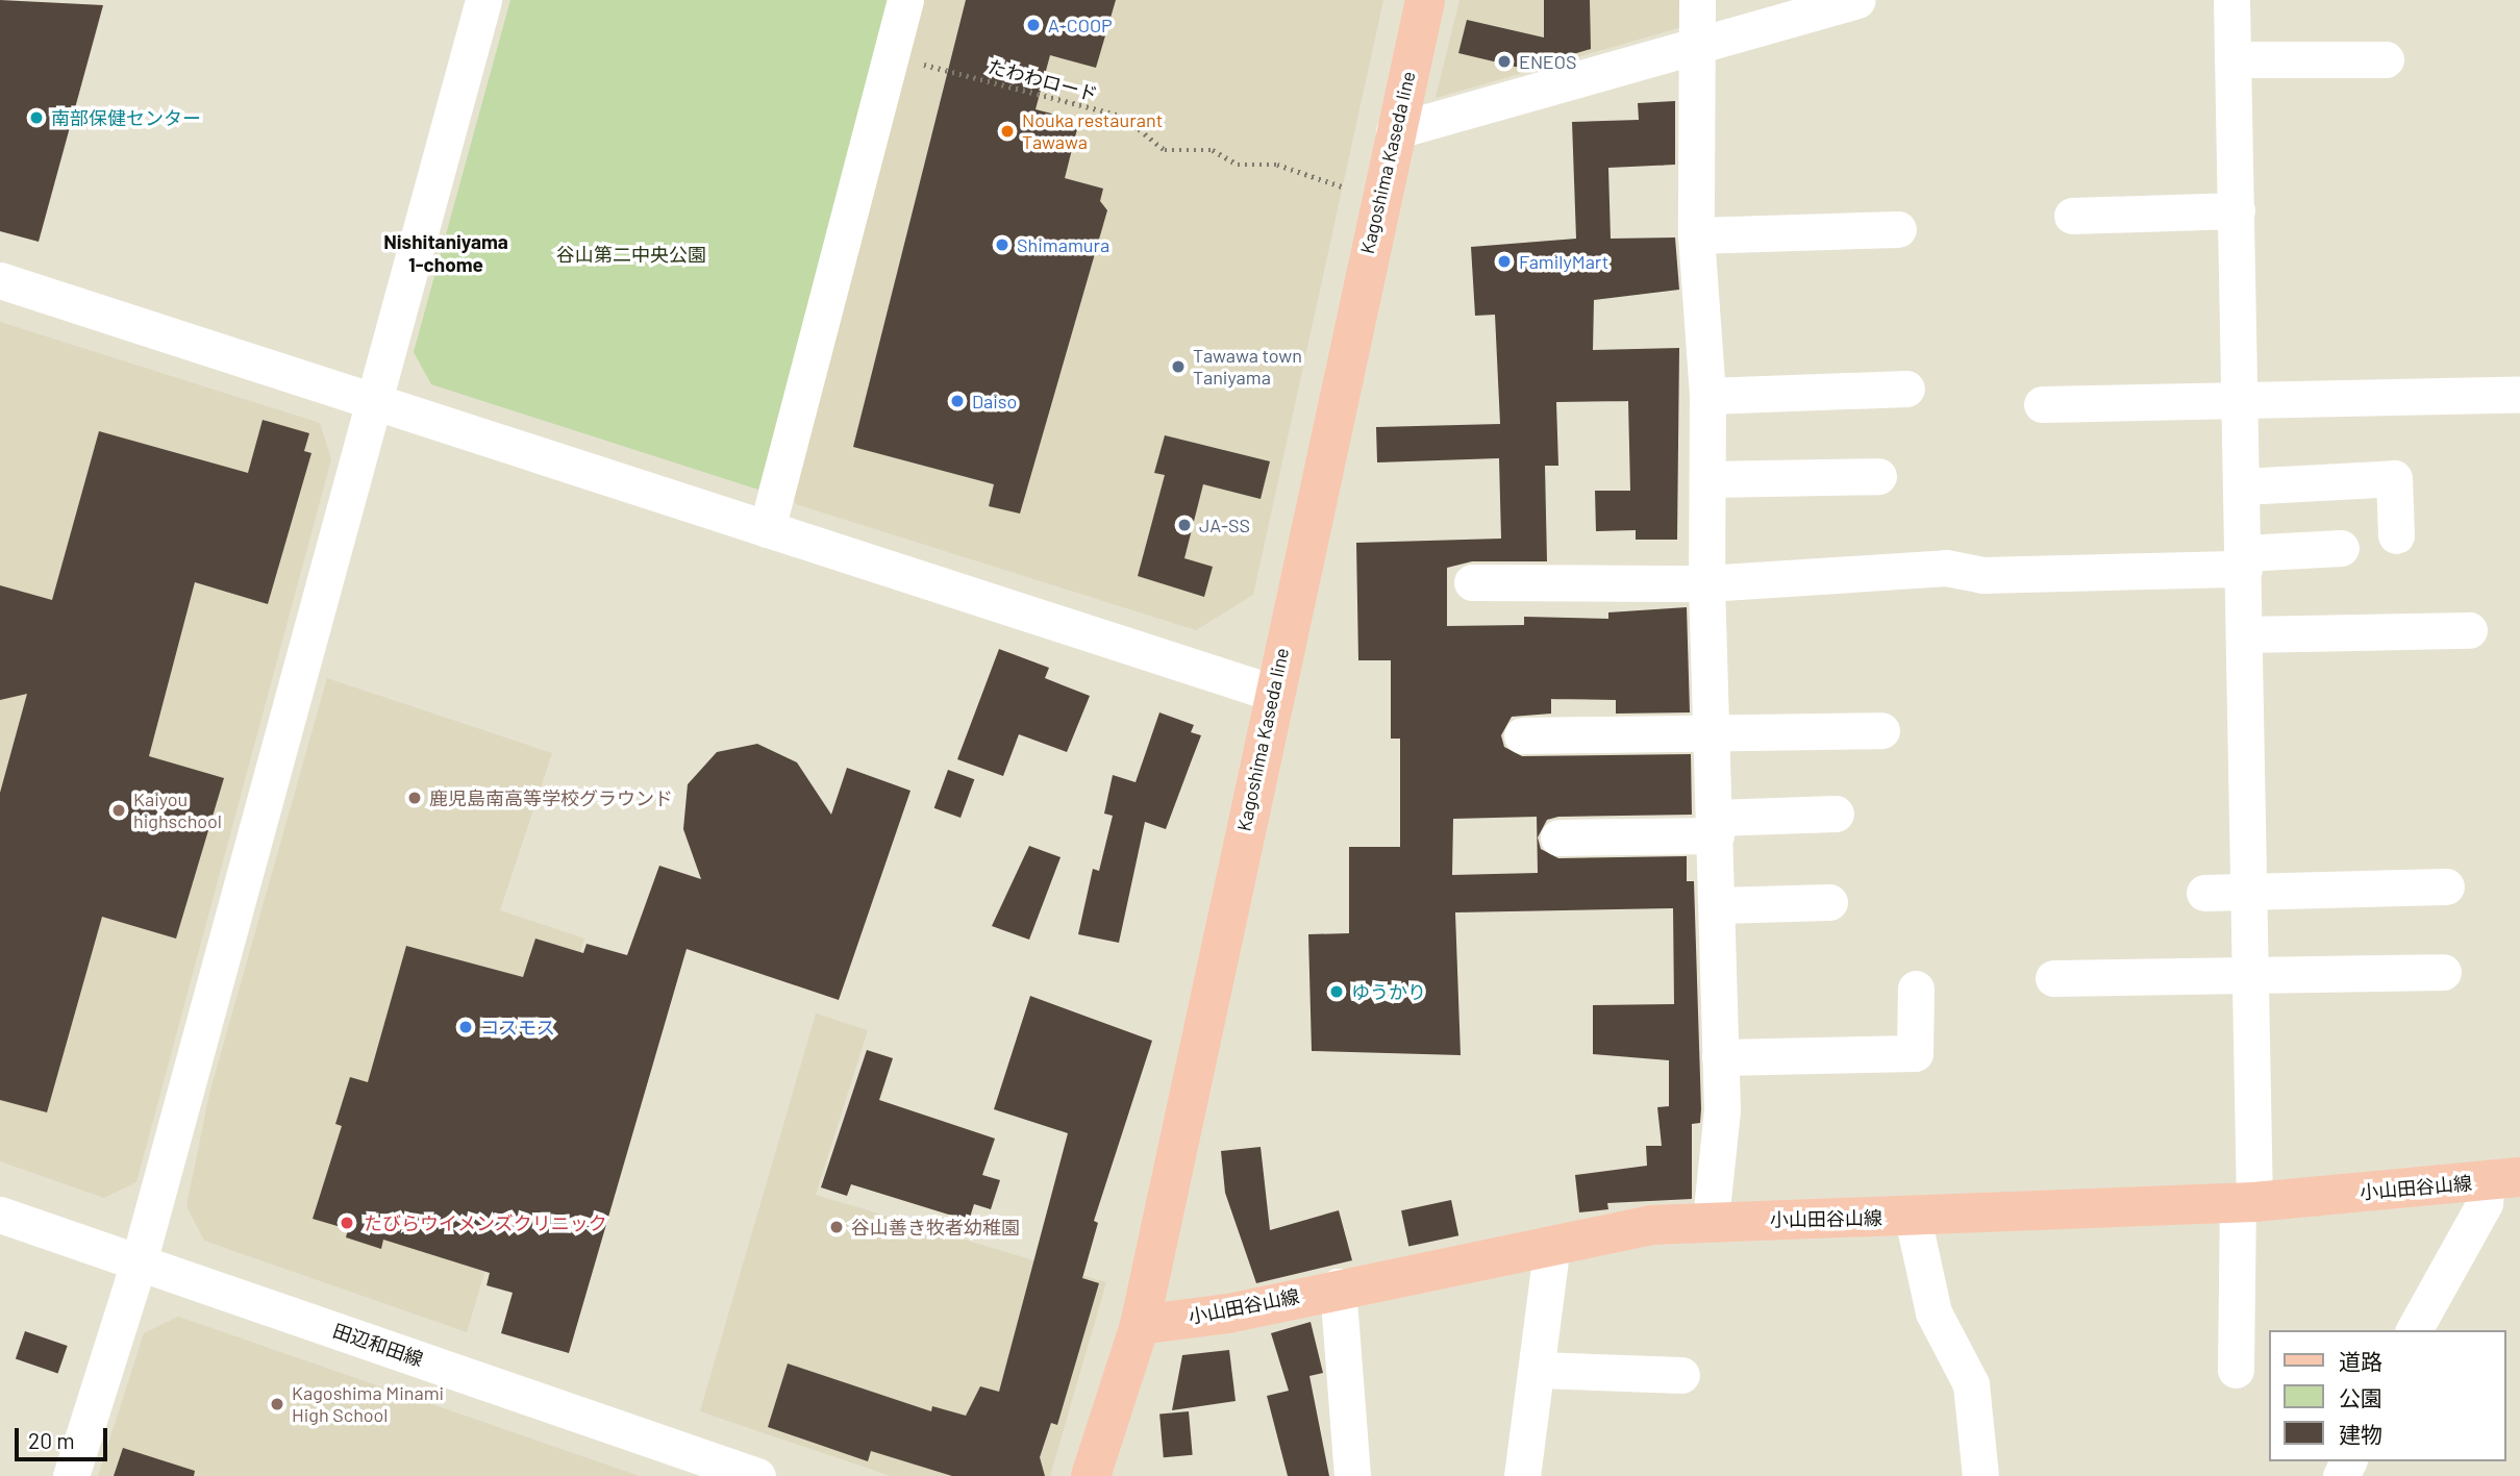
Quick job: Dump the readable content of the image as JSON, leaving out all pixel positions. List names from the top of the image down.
{
  "streets": {
    "main road": ["Kagoshima Kaseda line", "小山田谷山線"],
    "street": ["田辺和田線"],
    "path": ["たわわロード"]
  },
  "crossings": [
    ["Kagoshima Kaseda line", "小山田谷山線"]
  ],
  "districts": ["Nishitaniyama 1-chome"],
  "parks": ["谷山第二中央公園"],
  "places": [
    "A-COOP",
    "ENEOS",
    "南部保健センター",
    "Nouka restaurant Tawawa",
    "Shimamura",
    "FamilyMart",
    "Tawawa town Taniyama",
    "Daiso",
    "JA-SS",
    "鹿児島南高等学校グラウンド",
    "Kaiyou highschool",
    "ゆうかり",
    "コスモス",
    "たびらウイメンズクリニック",
    "谷山善き牧者幼稚園",
    "Kagoshima Minami High School"
  ],
  "legend": ["道路", "公園", "建物"],
  "scale_bar": "20 m"
}
